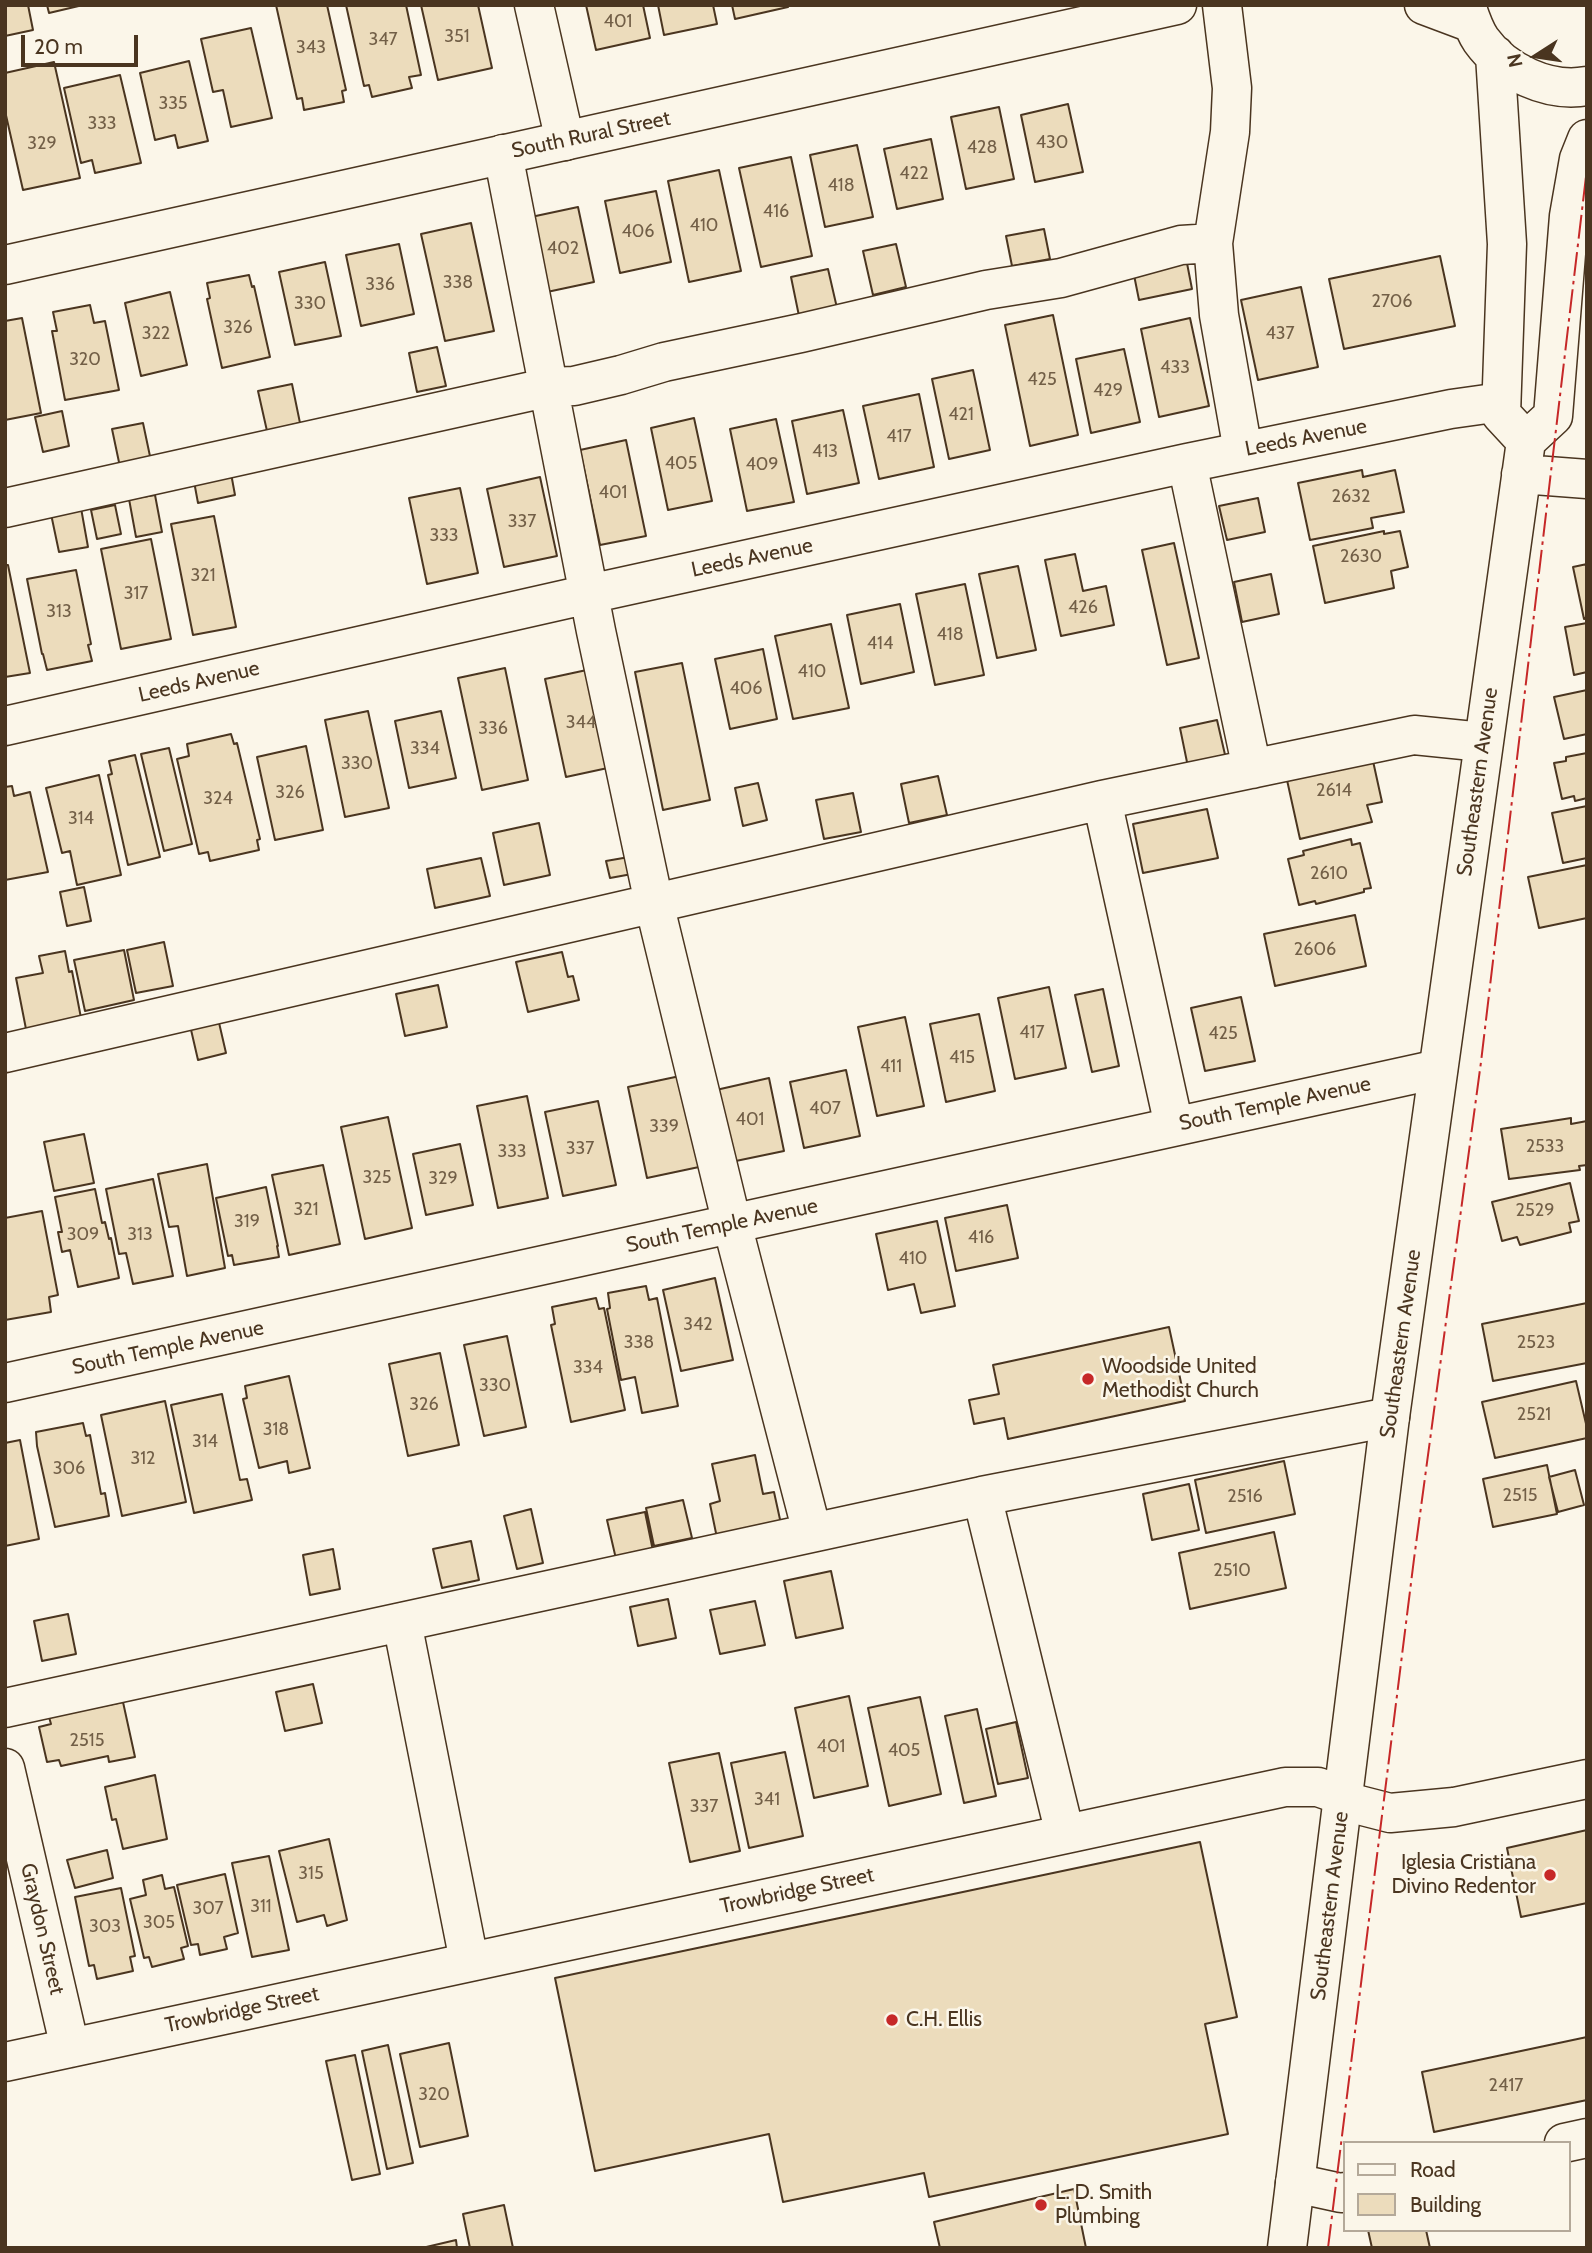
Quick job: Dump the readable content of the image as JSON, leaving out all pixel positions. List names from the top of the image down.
{
  "streets": {
    "street": [
      "South Rural Street",
      "Leeds Avenue",
      "Southeastern Avenue",
      "South Temple Avenue",
      "Trowbridge Street",
      "Graydon Street"
    ]
  },
  "crossings": [
    ["Southeastern Avenue", "South Temple Avenue"],
    ["Southeastern Avenue", "Trowbridge Street"],
    ["Trowbridge Street", "Graydon Street"]
  ],
  "places": [
    "Woodside United Methodist Church",
    "Iglesia Cristiana Divino Redentor",
    "C.H. Ellis",
    "L. D. Smith Plumbing"
  ],
  "house_numbers": [
    "401",
    "351",
    "347",
    "343",
    "335",
    "333",
    "430",
    "329",
    "428",
    "422",
    "418",
    "416",
    "410",
    "406",
    "402",
    "338",
    "336",
    "2706",
    "330",
    "326",
    "322",
    "437",
    "320",
    "433",
    "425",
    "429",
    "421",
    "417",
    "413",
    "405",
    "409",
    "401",
    "2632",
    "337",
    "333",
    "2630",
    "321",
    "317",
    "426",
    "313",
    "418",
    "414",
    "410",
    "406",
    "344",
    "336",
    "334",
    "330",
    "2614",
    "326",
    "324",
    "314",
    "2610",
    "2606",
    "417",
    "425",
    "415",
    "411",
    "407",
    "401",
    "339",
    "2533",
    "337",
    "333",
    "325",
    "329",
    "321",
    "2529",
    "319",
    "309",
    "313",
    "416",
    "410",
    "342",
    "338",
    "2523",
    "334",
    "330",
    "326",
    "2521",
    "318",
    "314",
    "312",
    "306",
    "2515",
    "2516",
    "2510",
    "2515",
    "401",
    "405",
    "341",
    "337",
    "315",
    "311",
    "307",
    "305",
    "303",
    "2417",
    "320"
  ],
  "legend": ["Road", "Building"],
  "scale_bar": "20 m",
  "north": "left"
}
